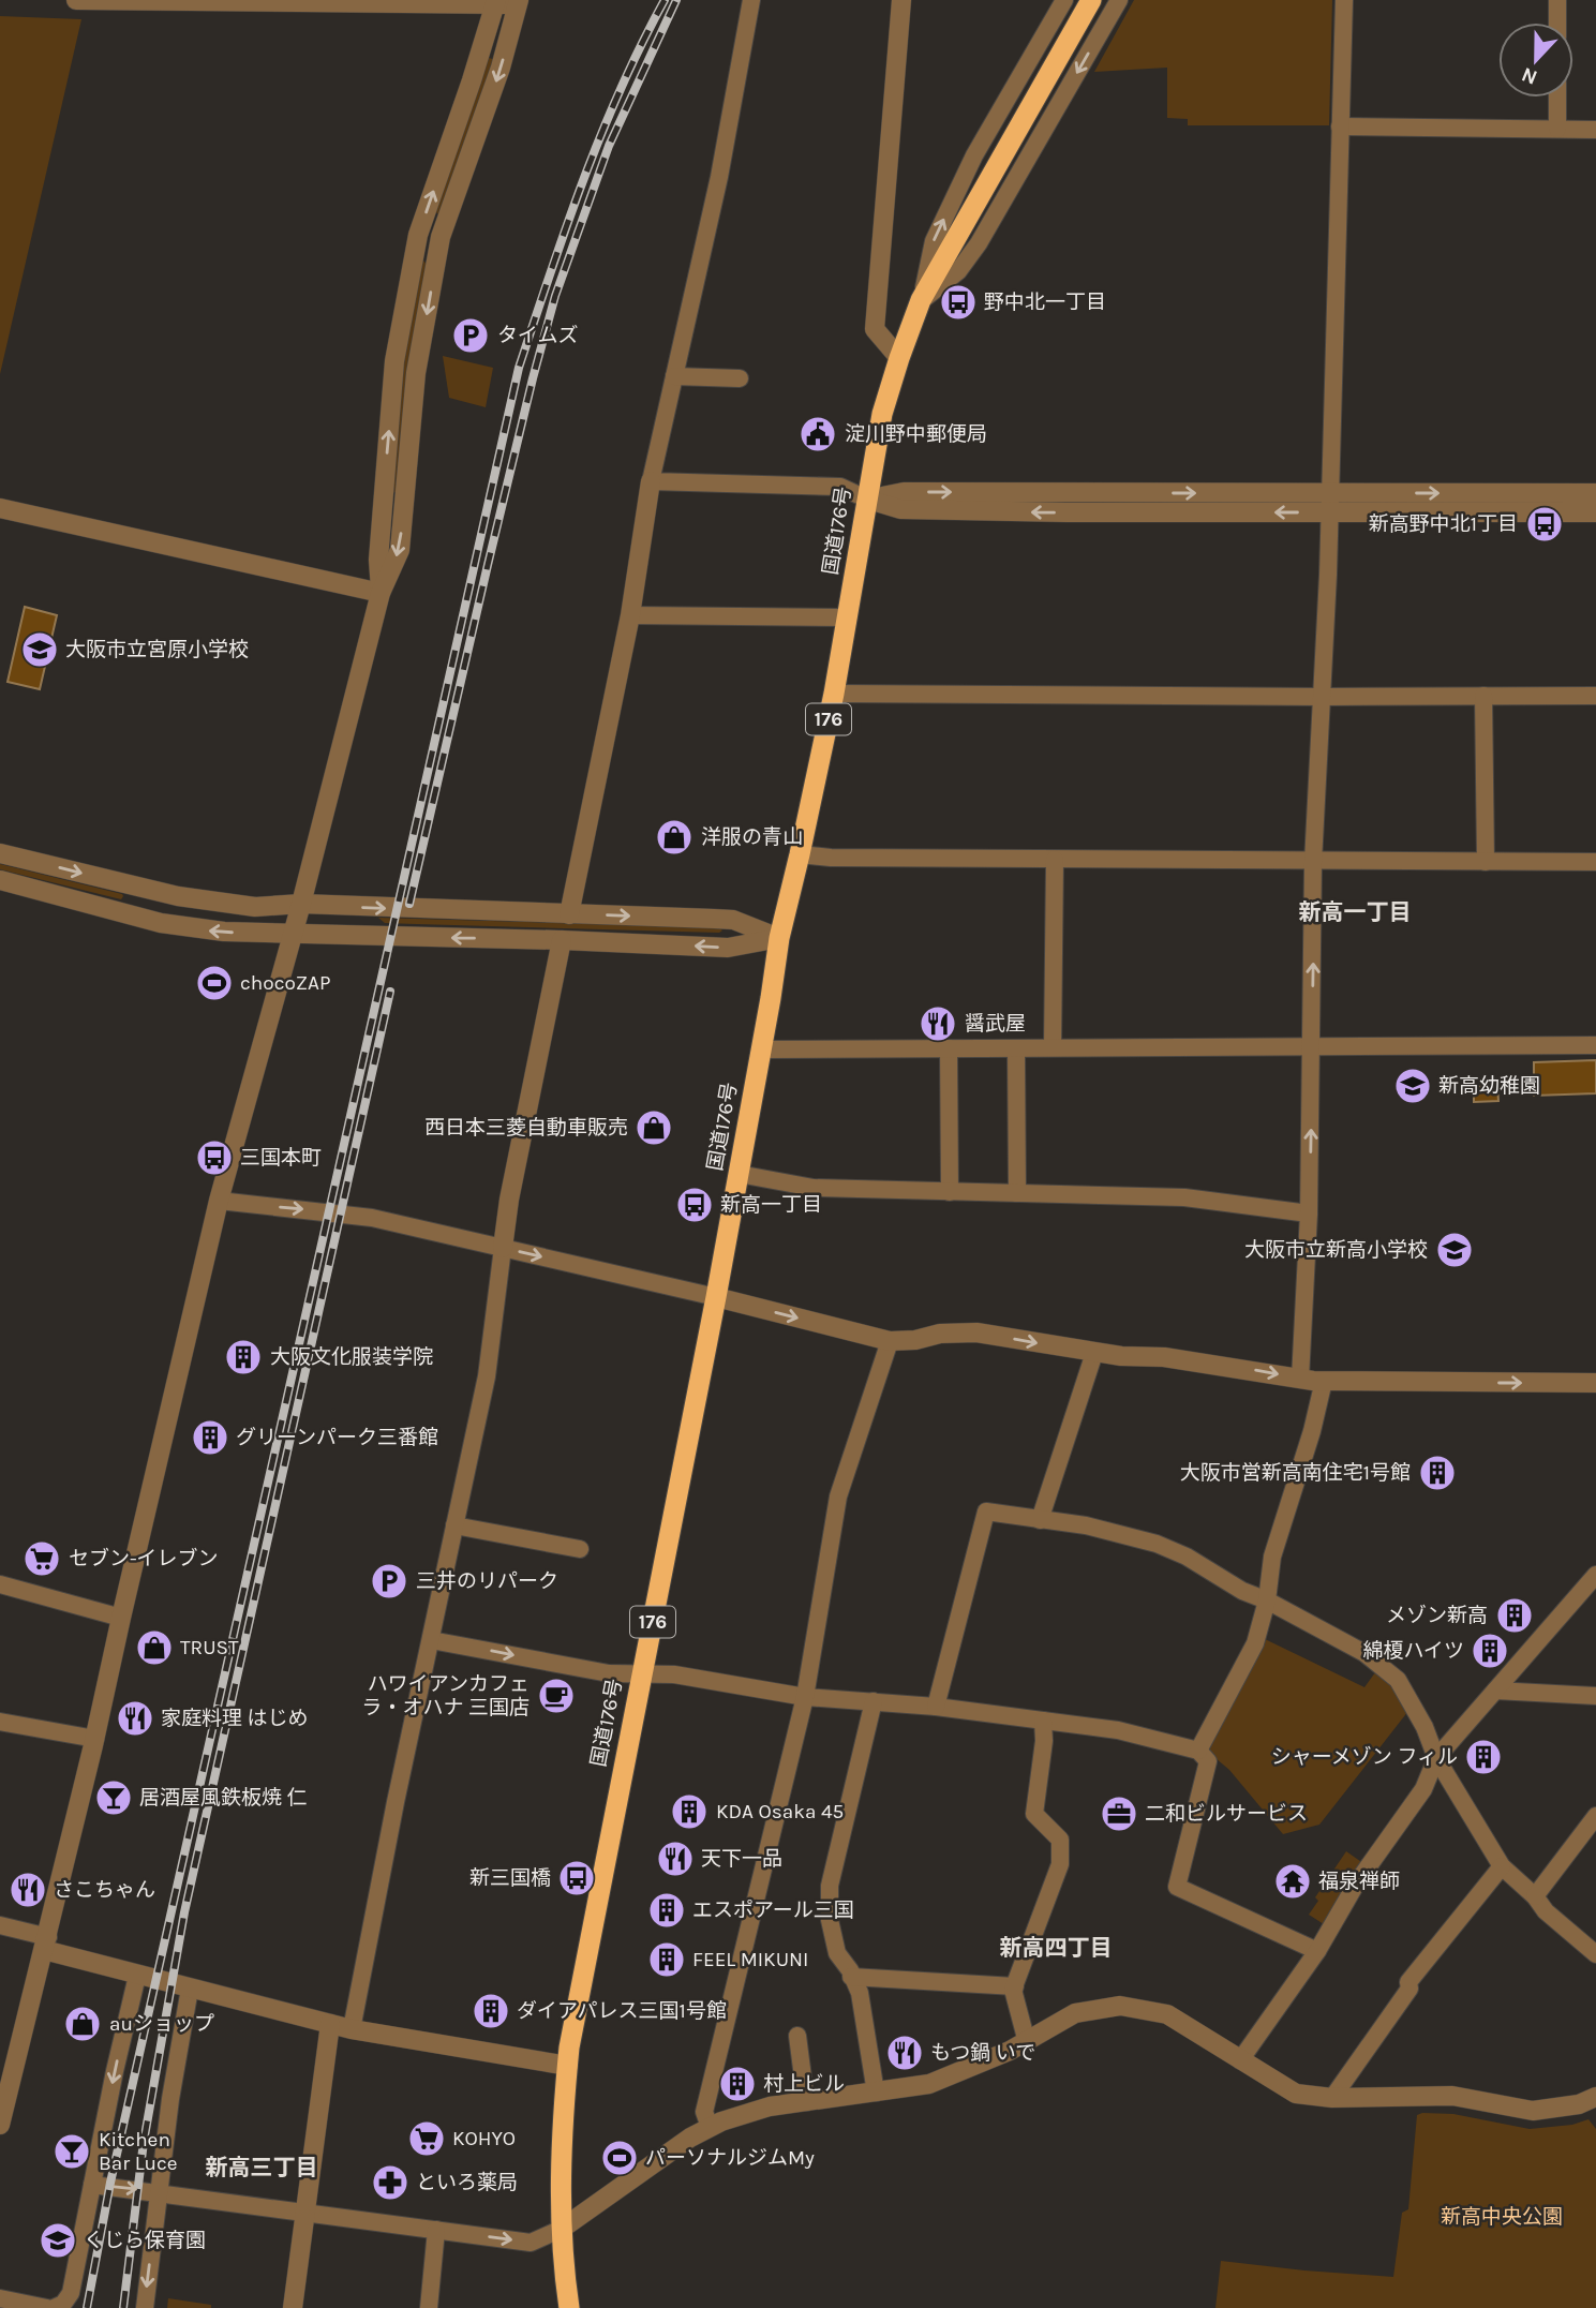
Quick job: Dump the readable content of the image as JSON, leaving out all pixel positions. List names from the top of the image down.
{
  "streets": {
    "highway": ["国道176号", "176"]
  },
  "districts": ["新高一丁目", "新高四丁目", "新高三丁目"],
  "parks": ["新高中央公園"],
  "places": {
    "bus stop": [
      "野中北一丁目",
      "新高野中北1丁目",
      "三国本町",
      "新高一丁目",
      "新三国橋"
    ],
    "parking": ["タイムズ", "三井のリパーク"],
    "public building": ["淀川野中郵便局"],
    "school or university": [
      "大阪市立宮原小学校",
      "新高幼稚園",
      "大阪市立新高小学校",
      "くじら保育園"
    ],
    "shop": [
      "洋服の青山",
      "西日本三菱自動車販売",
      "TRUST",
      "auショップ"
    ],
    "sports": ["chocoZAP", "パーソナルジムMy"],
    "restaurant": [
      "醤武屋",
      "家庭料理 はじめ",
      "天下一品",
      "さこちゃん",
      "もつ鍋 いで"
    ],
    "building": [
      "大阪文化服装学院",
      "グリーンパーク三番館",
      "大阪市営新高南住宅1号館",
      "メゾン新高",
      "綿榎ハイツ",
      "シャーメゾン フィル",
      "KDA Osaka 45",
      "エスポアール三国",
      "FEEL MIKUNI",
      "ダイアパレス三国1号館",
      "村上ビル"
    ],
    "supermarket": ["セブン-イレブン", "KOHYO"],
    "cafe": ["ハワイアンカフェ ラ・オハナ 三国店"],
    "bar": ["居酒屋風鉄板焼 仁", "Kitchen Bar Luce"],
    "office": ["二和ビルサービス"],
    "temple": ["福泉禅師"],
    "pharmacy": ["といろ薬局"]
  },
  "north": "bottom"
}
